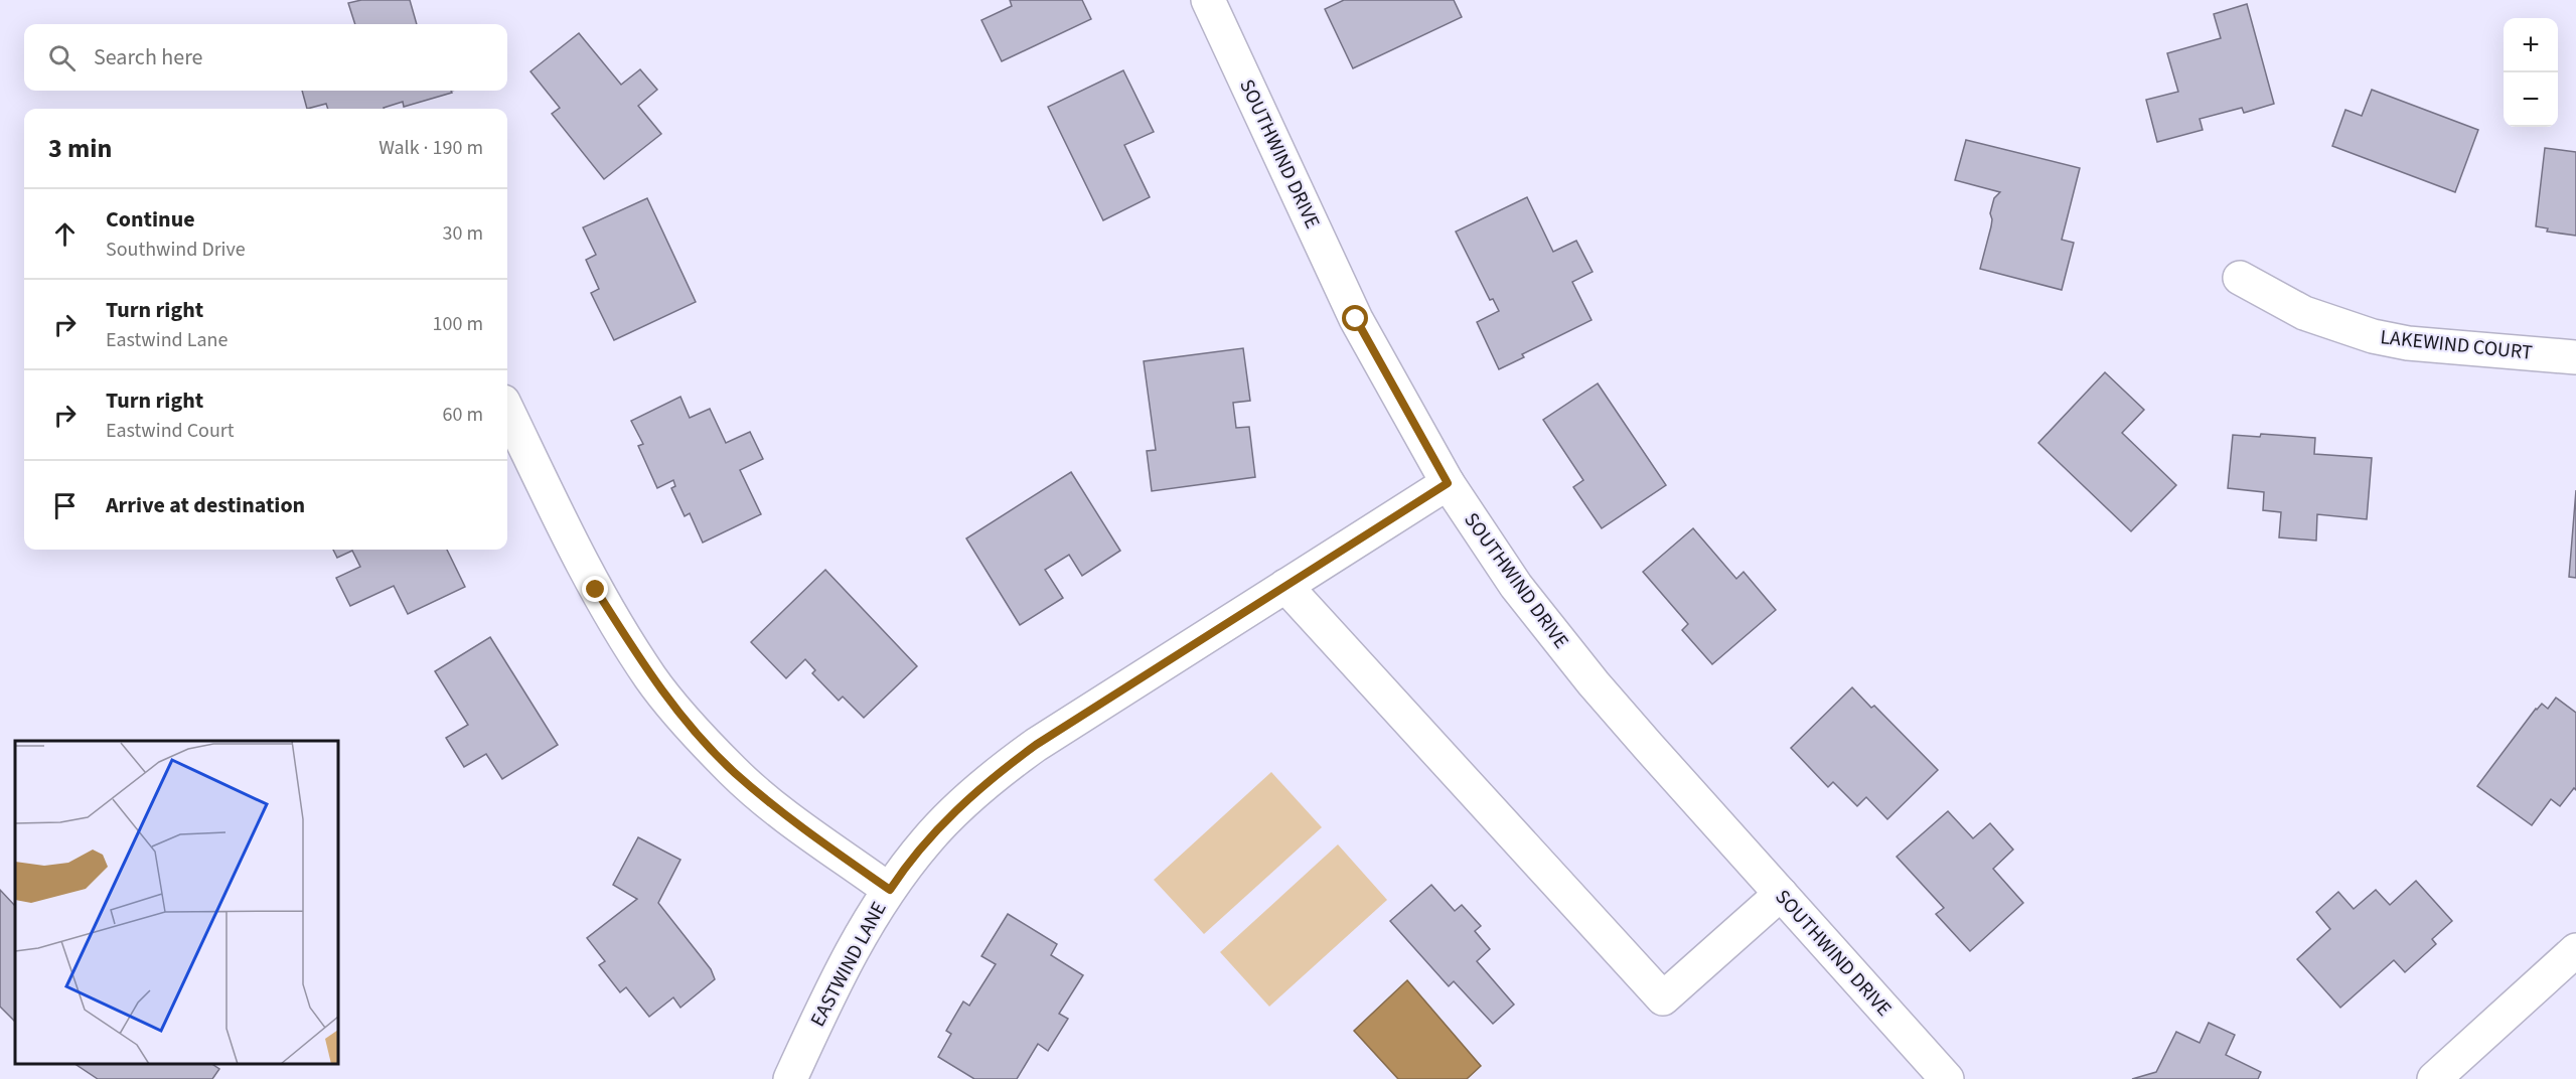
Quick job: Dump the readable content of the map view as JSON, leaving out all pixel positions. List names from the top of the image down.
{
  "streets": {
    "street": ["SOUTHWIND DRIVE", "LAKEWIND COURT", "EASTWIND LANE"]
  },
  "crossings": [
    ["SOUTHWIND DRIVE", "EASTWIND LANE"]
  ],
  "page": {
    "map_buttons": ["+", "−"],
    "search": "Search here",
    "heading": ["3 min", "Walk · 190 m"],
    "list": [
      ["Continue", "Southwind Drive", "30 m"],
      ["Turn right", "Eastwind Lane", "100 m"],
      ["Turn right", "Eastwind Court", "60 m"],
      "Arrive at destination"
    ]
  }
}
